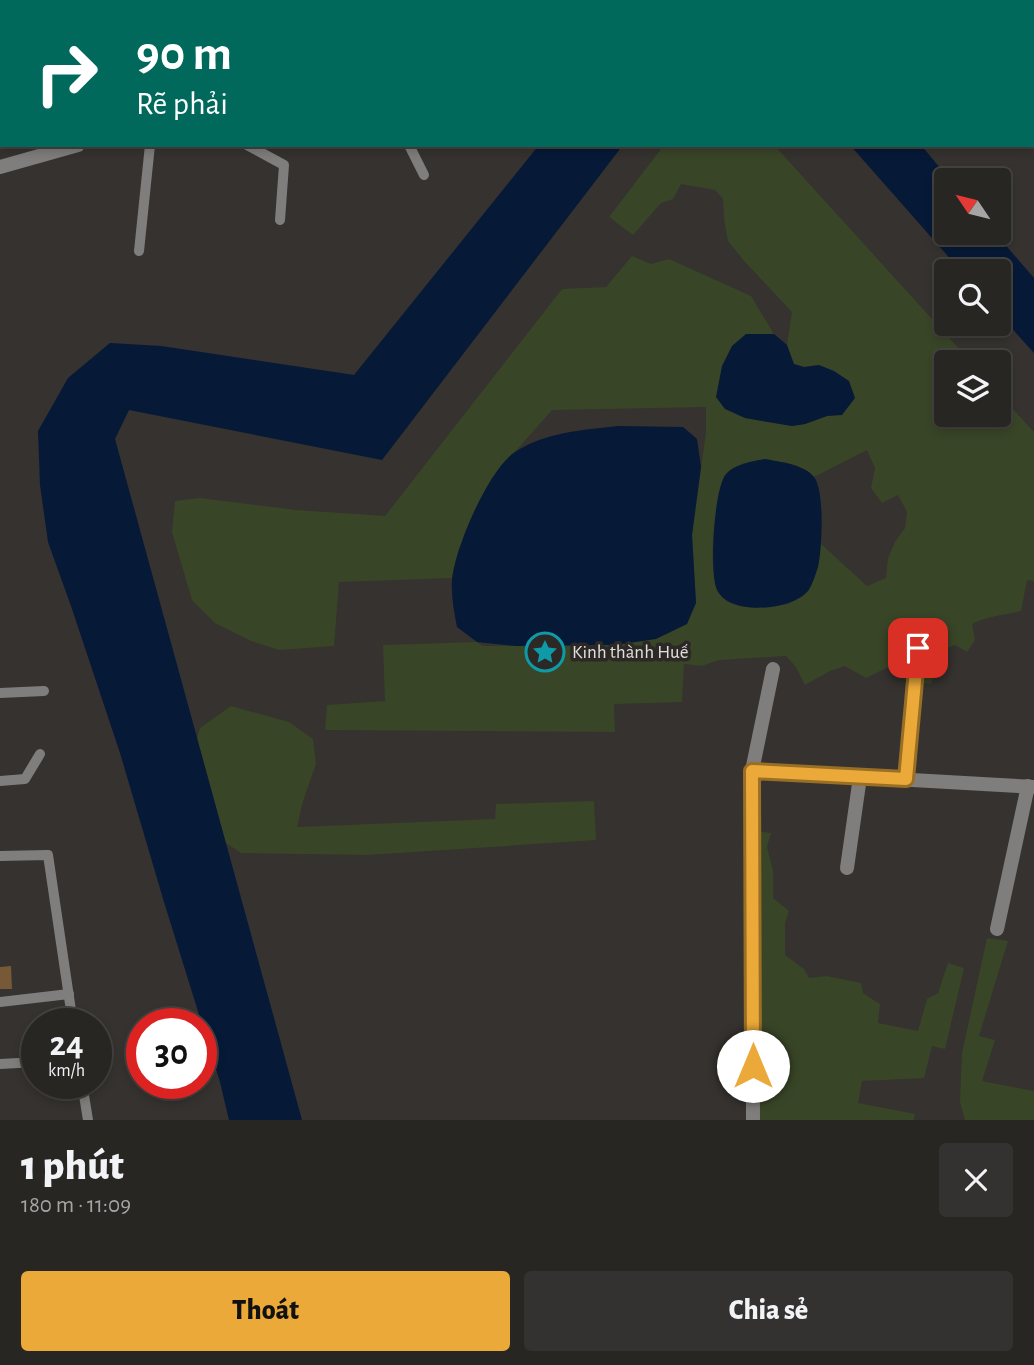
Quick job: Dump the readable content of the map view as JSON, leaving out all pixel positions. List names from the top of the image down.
{
  "places": {
    "place": ["Kinh thành Huế"]
  },
  "north": "top left",
  "page": {
    "turn": ["90 m", "Rẽ phải"],
    "speed": "24 km/h",
    "limit": "30",
    "heading": ["1 phút", "180 m · 11:09"],
    "buttons": ["Thoát", "Chia sẻ"]
  }
}
